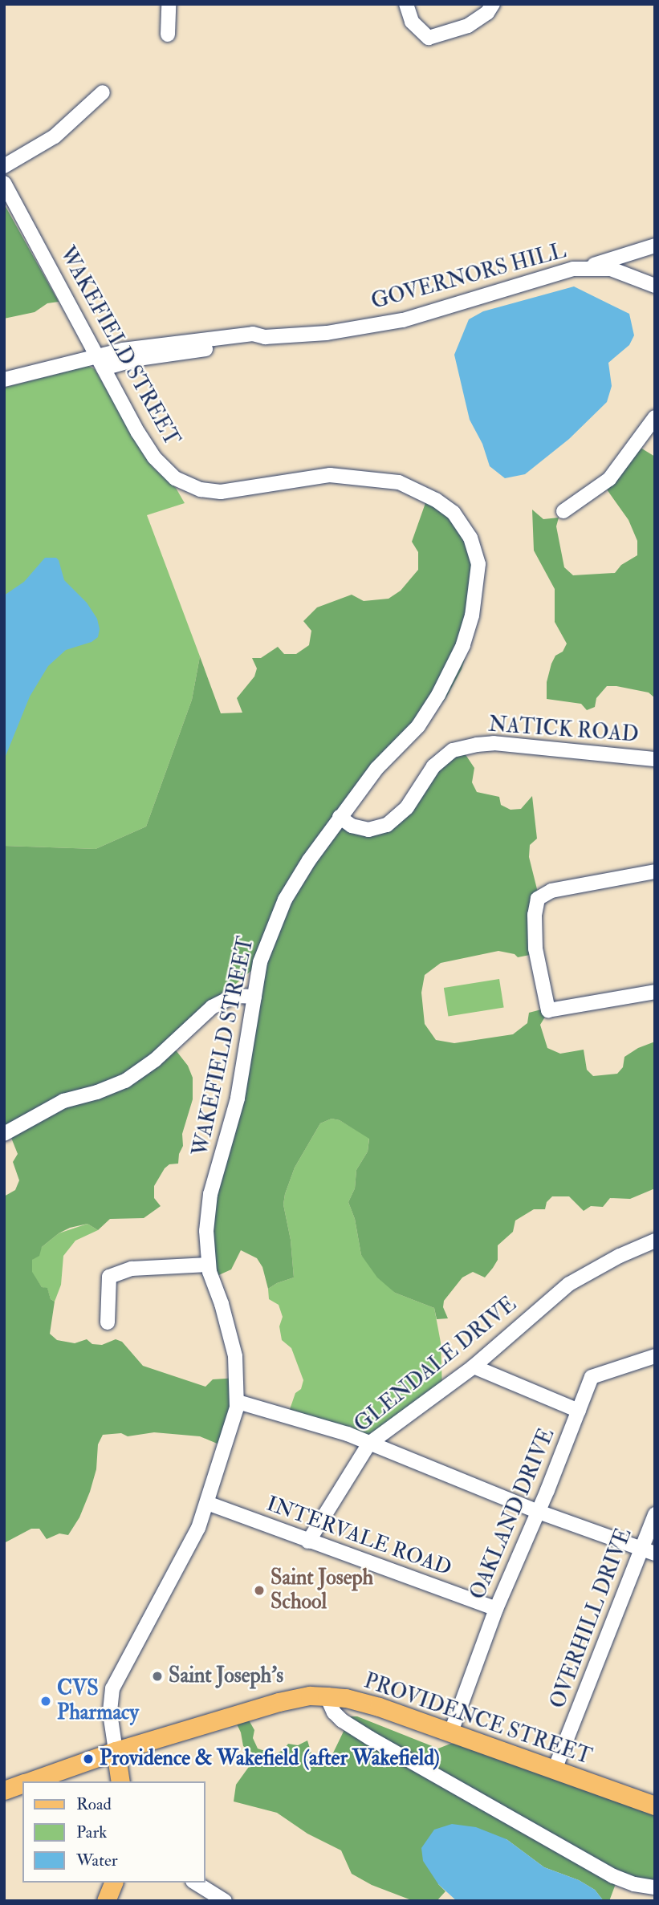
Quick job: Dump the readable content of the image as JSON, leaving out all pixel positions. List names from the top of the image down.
{
  "streets": {
    "main road": ["PROVIDENCE STREET"],
    "street": [
      "GOVERNORS HILL",
      "WAKEFIELD STREET",
      "NATICK ROAD",
      "GLENDALE DRIVE",
      "OAKLAND DRIVE",
      "INTERVALE ROAD",
      "OVERHILL DRIVE"
    ]
  },
  "crossings": [
    ["GOVERNORS HILL", "WAKEFIELD STREET"],
    ["WAKEFIELD STREET", "NATICK ROAD"],
    ["WAKEFIELD STREET", "INTERVALE ROAD"],
    ["WAKEFIELD STREET", "PROVIDENCE STREET"],
    ["GLENDALE DRIVE", "INTERVALE ROAD"],
    ["OAKLAND DRIVE", "INTERVALE ROAD"],
    ["OAKLAND DRIVE", "PROVIDENCE STREET"],
    ["OVERHILL DRIVE", "PROVIDENCE STREET"]
  ],
  "places": [
    "Saint Joseph School",
    "Saint Joseph's",
    "CVS Pharmacy",
    "Providence & Wakefield (after Wakefield)"
  ],
  "legend": ["Road", "Park", "Water"]
}
